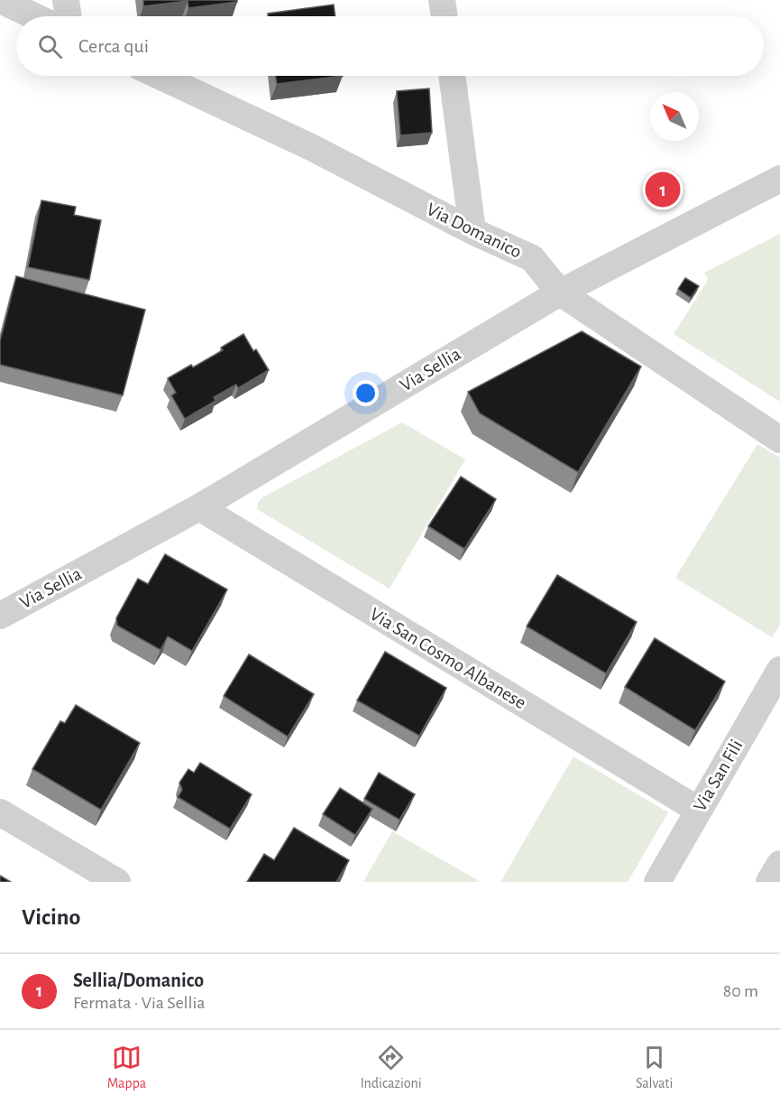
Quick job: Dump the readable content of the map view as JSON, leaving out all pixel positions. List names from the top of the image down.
{
  "streets": {
    "street": [
      "Via Domanico",
      "Via Sellia",
      "Via San Cosmo Albanese",
      "Via San Fili"
    ]
  },
  "crossings": [
    ["Via Domanico", "Via Sellia"],
    ["Via Sellia", "Via San Cosmo Albanese"],
    ["Via San Cosmo Albanese", "Via San Fili"]
  ],
  "north": "top left",
  "page": {
    "search": "Cerca qui",
    "pins": "1",
    "heading": "Vicino",
    "list": [
      {
        "mark": "1",
        "name": "Sellia/Domanico",
        "note": "Fermata · Via Sellia",
        "value": "80 m"
      }
    ],
    "nav": ["Mappa", "Indicazioni", "Salvati"]
  }
}
